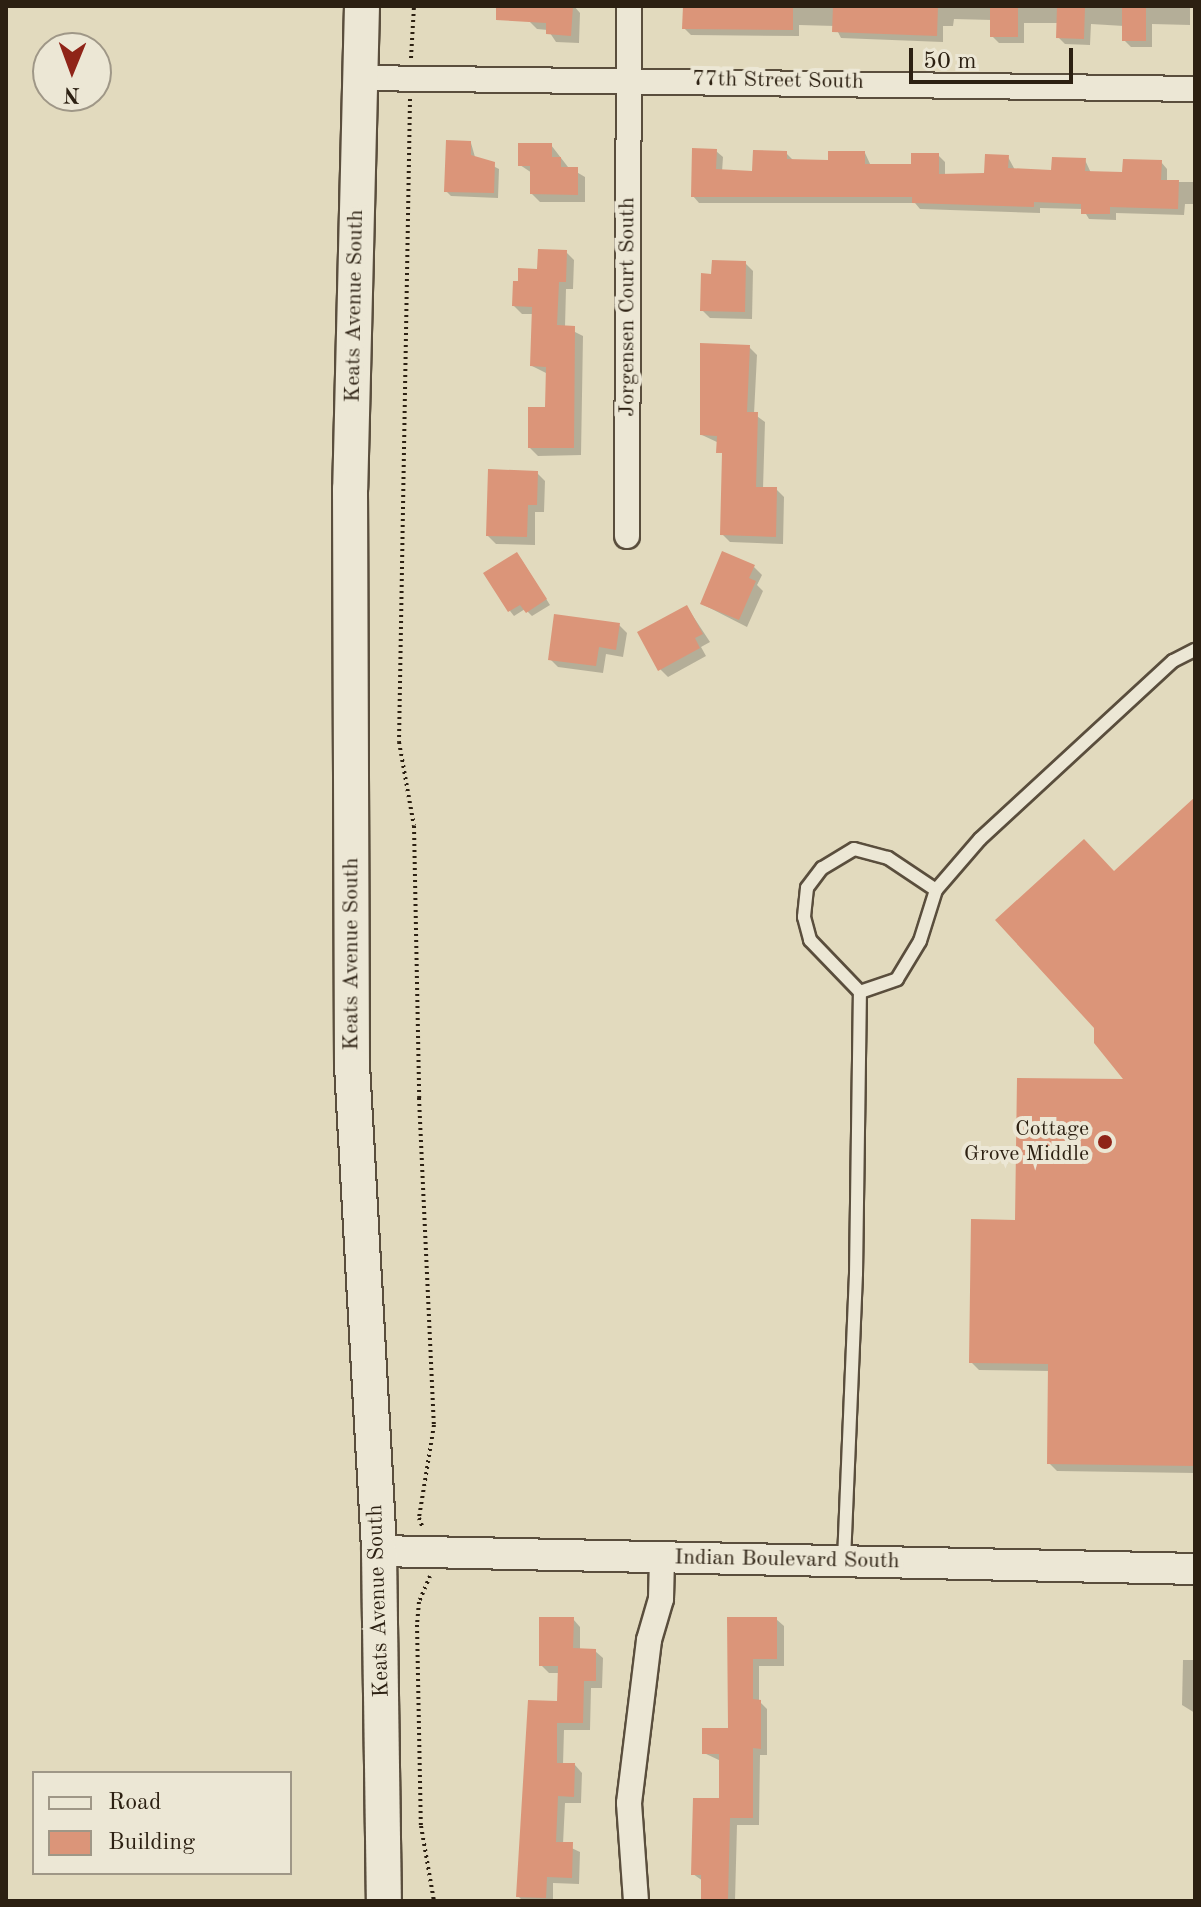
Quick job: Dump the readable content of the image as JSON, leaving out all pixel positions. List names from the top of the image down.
{
  "streets": {
    "main road": ["Keats Avenue South"],
    "street": ["77th Street South", "Jorgensen Court South", "Indian Boulevard South"]
  },
  "crossings": [
    ["77th Street South", "Keats Avenue South"],
    ["77th Street South", "Jorgensen Court South"],
    ["Keats Avenue South", "Indian Boulevard South"]
  ],
  "places": ["Cottage Grove Middle"],
  "legend": ["Road", "Building"],
  "scale_bar": "50 m",
  "north": "bottom"
}
